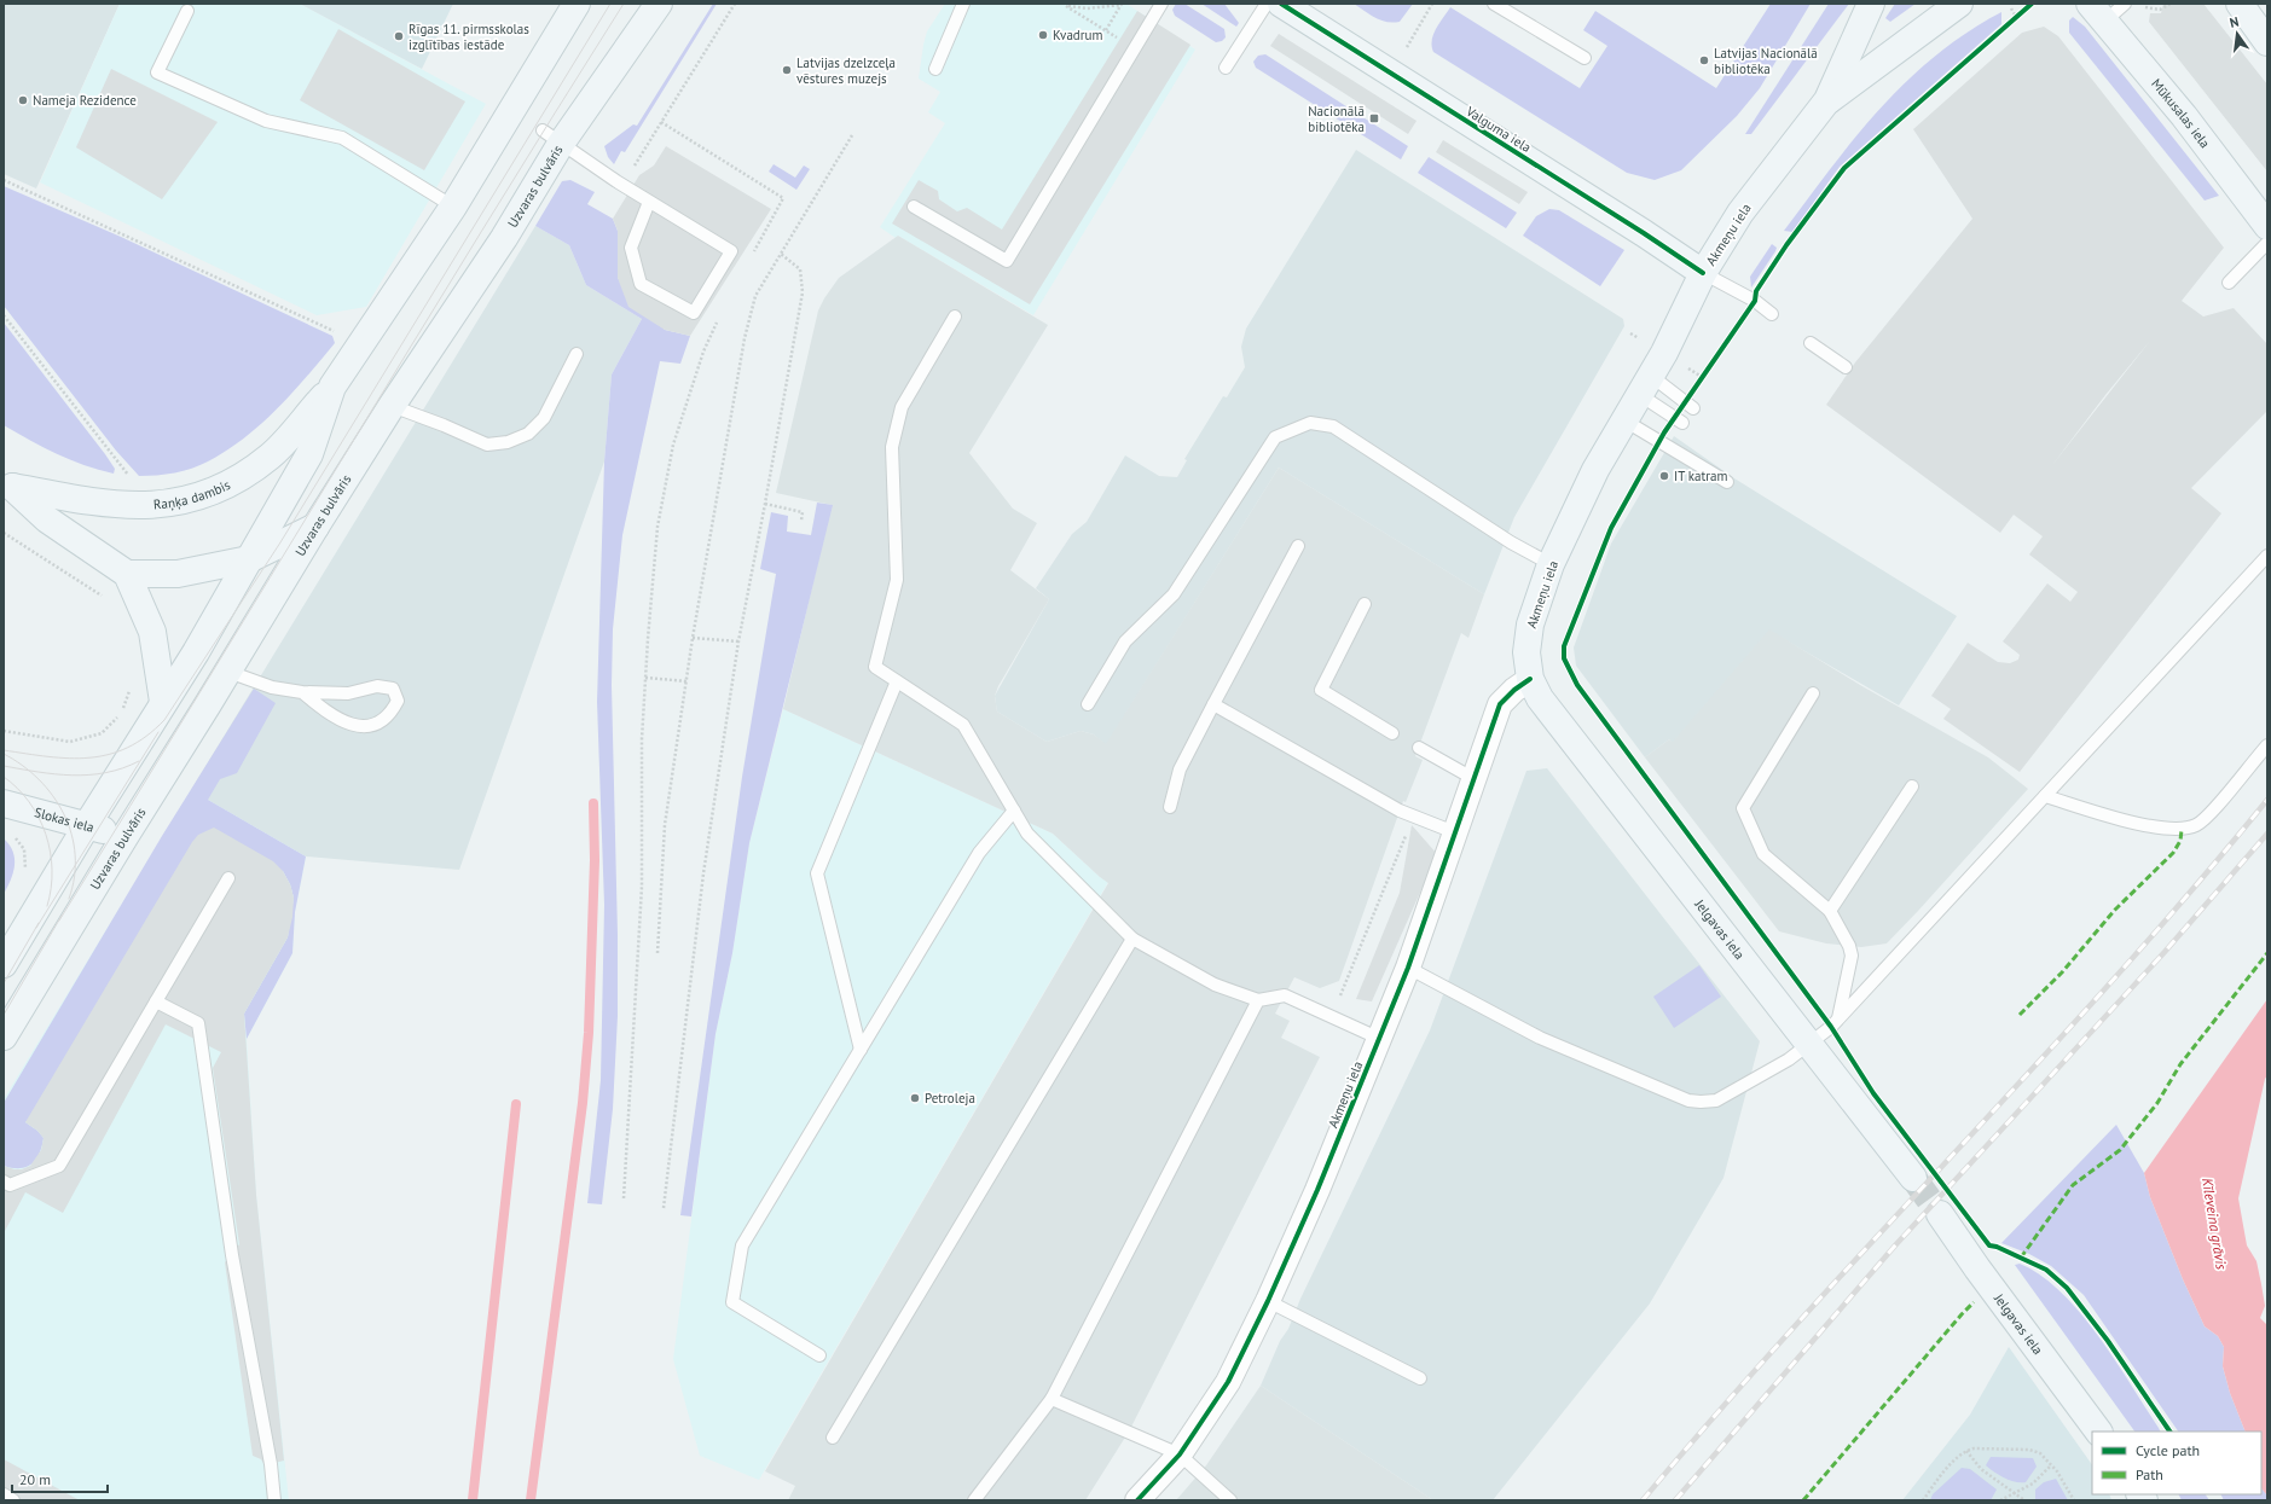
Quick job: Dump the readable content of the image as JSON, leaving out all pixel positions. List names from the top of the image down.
{
  "streets": {
    "main road": [
      "Mūkusalas iela",
      "Valguma iela",
      "Uzvaras bulvāris",
      "Akmeņu iela",
      "Raņķa dambis",
      "Slokas iela",
      "Jelgavas iela"
    ]
  },
  "crossings": [
    ["Valguma iela", "Akmeņu iela"],
    ["Uzvaras bulvāris", "Slokas iela"],
    ["Akmeņu iela", "Jelgavas iela"]
  ],
  "water": ["Kīleveina grāvis"],
  "places": {
    "other": [
      "Kvadrum",
      "Rīgas 11. pirmsskolas izglītības iestāde",
      "Latvijas Nacionālā bibliotēka",
      "Latvijas dzelzceļa vēstures muzejs",
      "Nameja Rezidence",
      "IT katram",
      "Petroleja"
    ],
    "transit": ["Nacionālā bibliotēka"]
  },
  "legend": ["Cycle path", "Path"],
  "scale_bar": "20 m",
  "north": "top"
}
